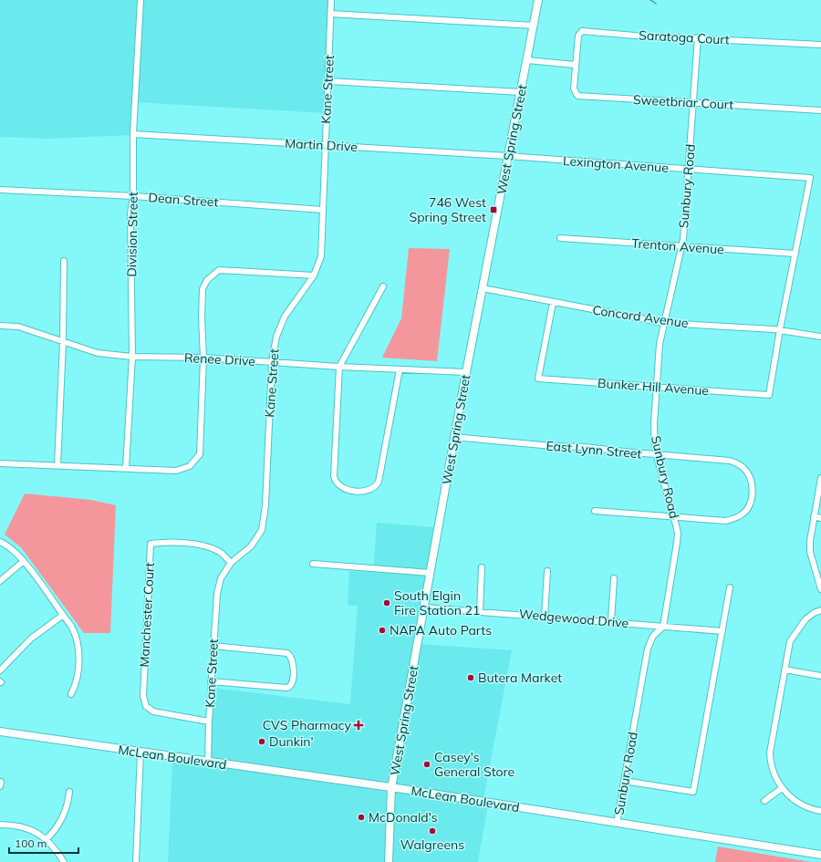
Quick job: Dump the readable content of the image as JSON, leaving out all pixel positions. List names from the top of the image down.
{
  "streets": {
    "main road": ["West Spring Street", "McLean Boulevard"],
    "street": [
      "Saratoga Court",
      "Kane Street",
      "Sweetbriar Court",
      "Martin Drive",
      "Lexington Avenue",
      "Sunbury Road",
      "Dean Street",
      "Division Street",
      "Trenton Avenue",
      "Concord Avenue",
      "Renee Drive",
      "Bunker Hill Avenue",
      "East Lynn Street",
      "Manchester Court",
      "Wedgewood Drive"
    ]
  },
  "crossings": [
    ["Saratoga Court", "Sweetbriar Court"],
    ["Saratoga Court", "Sunbury Road"],
    ["Kane Street", "Martin Drive"],
    ["Kane Street", "Dean Street"],
    ["Kane Street", "Renee Drive"],
    ["Kane Street", "Manchester Court"],
    ["Kane Street", "McLean Boulevard"],
    ["Sweetbriar Court", "Sunbury Road"],
    ["West Spring Street", "Martin Drive"],
    ["West Spring Street", "Lexington Avenue"],
    ["West Spring Street", "Concord Avenue"],
    ["West Spring Street", "Renee Drive"],
    ["West Spring Street", "East Lynn Street"],
    ["West Spring Street", "Wedgewood Drive"],
    ["West Spring Street", "McLean Boulevard"],
    ["Martin Drive", "Lexington Avenue"],
    ["Martin Drive", "Division Street"],
    ["Lexington Avenue", "Sunbury Road"],
    ["Lexington Avenue", "Trenton Avenue"],
    ["Sunbury Road", "Trenton Avenue"],
    ["Sunbury Road", "Concord Avenue"],
    ["Sunbury Road", "Bunker Hill Avenue"],
    ["Sunbury Road", "East Lynn Street"],
    ["Sunbury Road", "Wedgewood Drive"],
    ["Sunbury Road", "McLean Boulevard"],
    ["Dean Street", "Division Street"],
    ["Division Street", "Renee Drive"],
    ["Concord Avenue", "Bunker Hill Avenue"]
  ],
  "places": {
    "transit": ["746 West Spring Street"],
    "other": [
      "South Elgin Fire Station 21",
      "NAPA Auto Parts",
      "Butera Market",
      "Dunkin'",
      "Casey's General Store",
      "McDonald's",
      "Walgreens"
    ],
    "health": ["CVS Pharmacy"]
  },
  "scale_bar": "100 m"
}
